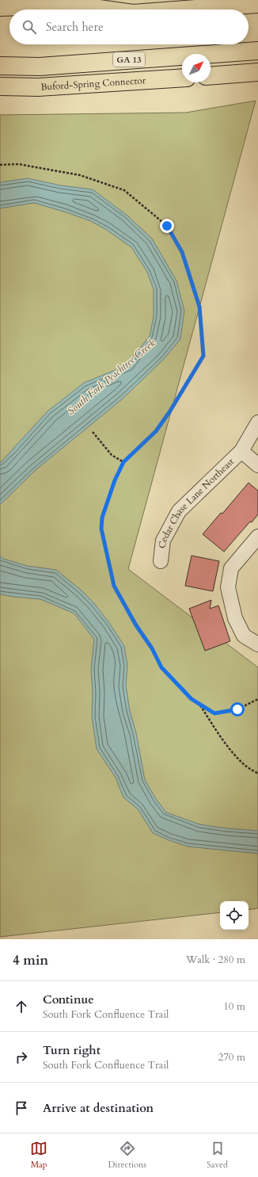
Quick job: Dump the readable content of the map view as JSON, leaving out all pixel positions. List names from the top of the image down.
{
  "streets": {
    "highway": ["GA 13", "Buford-Spring Connector"],
    "street": ["Cedar Chase Lane Northeast"]
  },
  "water": ["South Fork Peachtree Creek"],
  "north": "top right",
  "page": {
    "search": "Search here",
    "heading": ["4 min", "Walk · 280 m"],
    "list": [
      ["Continue", "South Fork Confluence Trail", "10 m"],
      ["Turn right", "South Fork Confluence Trail", "270 m"],
      "Arrive at destination"
    ],
    "nav": ["Map", "Directions", "Saved"]
  }
}
